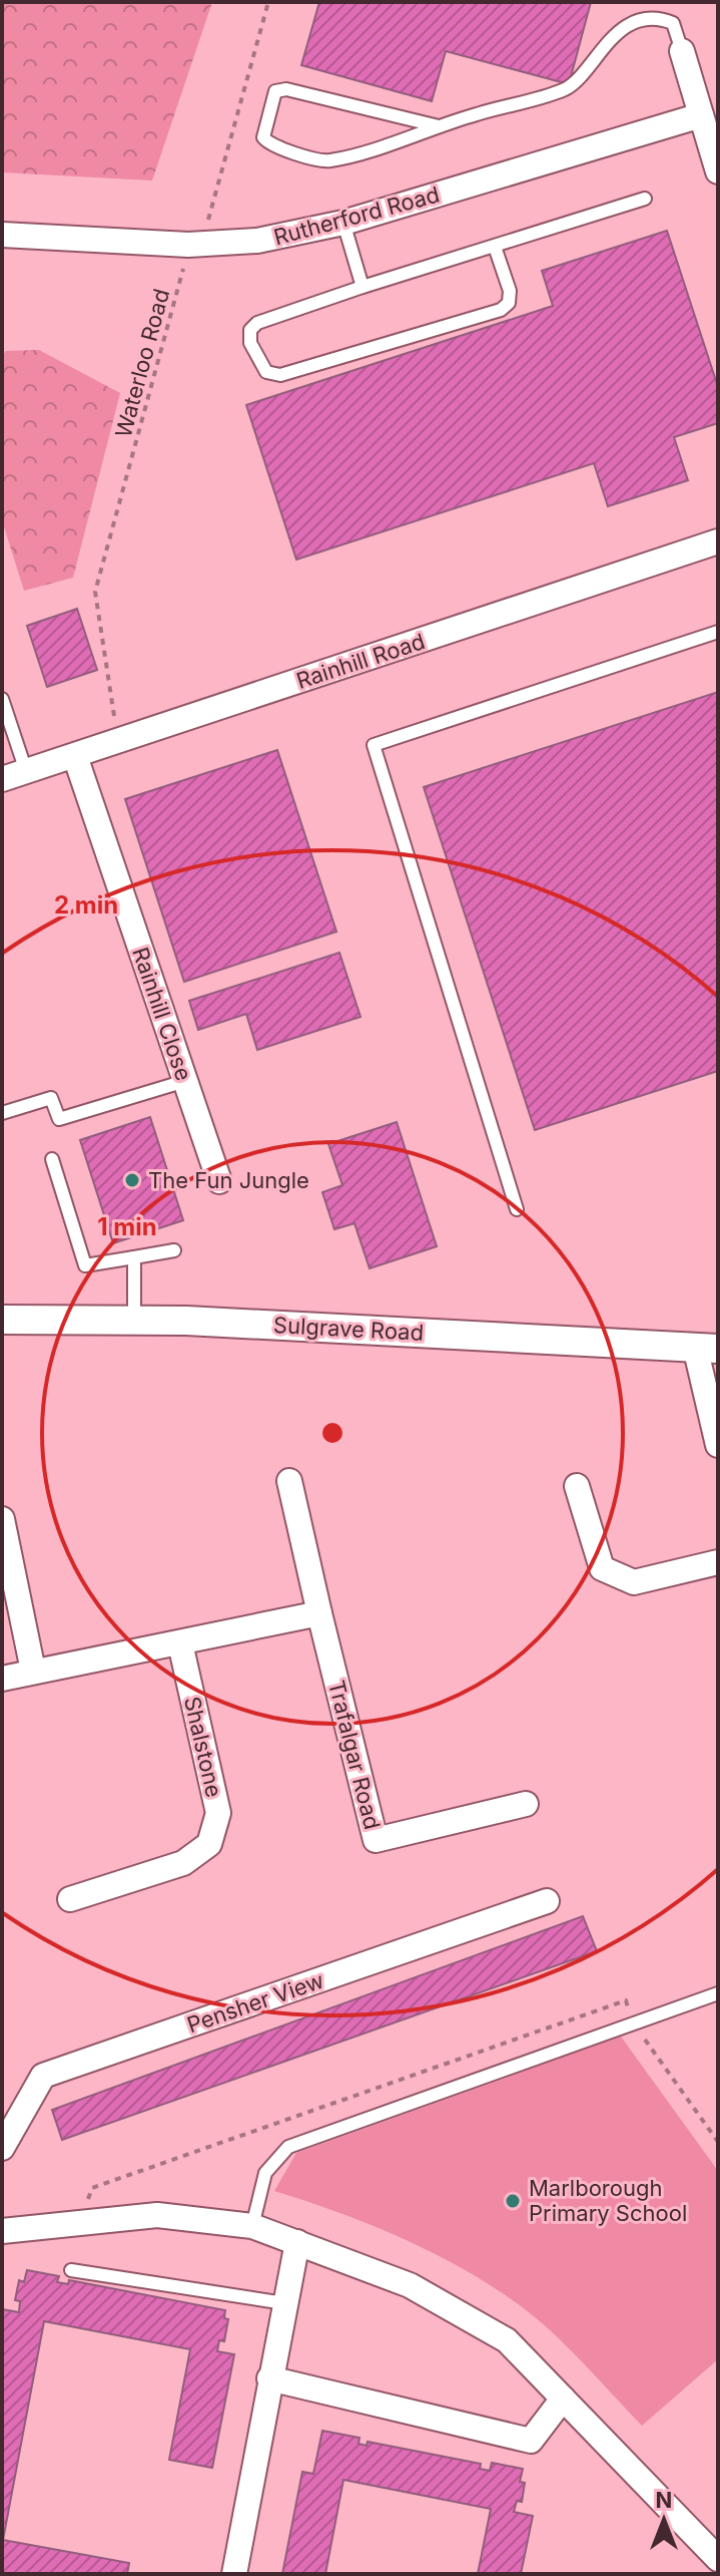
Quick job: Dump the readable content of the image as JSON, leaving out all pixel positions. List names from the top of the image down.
{
  "streets": {
    "street": [
      "Rutherford Road",
      "Rainhill Road",
      "Rainhill Close",
      "Sulgrave Road",
      "Shalstone",
      "Trafalgar Road",
      "Pensher View"
    ],
    "path": ["Waterloo Road"]
  },
  "crossings": [
    ["Rutherford Road", "Waterloo Road"],
    ["Waterloo Road", "Rainhill Road"],
    ["Rainhill Road", "Rainhill Close"]
  ],
  "places": ["The Fun Jungle", "Marlborough Primary School"],
  "north": "top",
  "rings": ["2 min", "1 min"]
}
